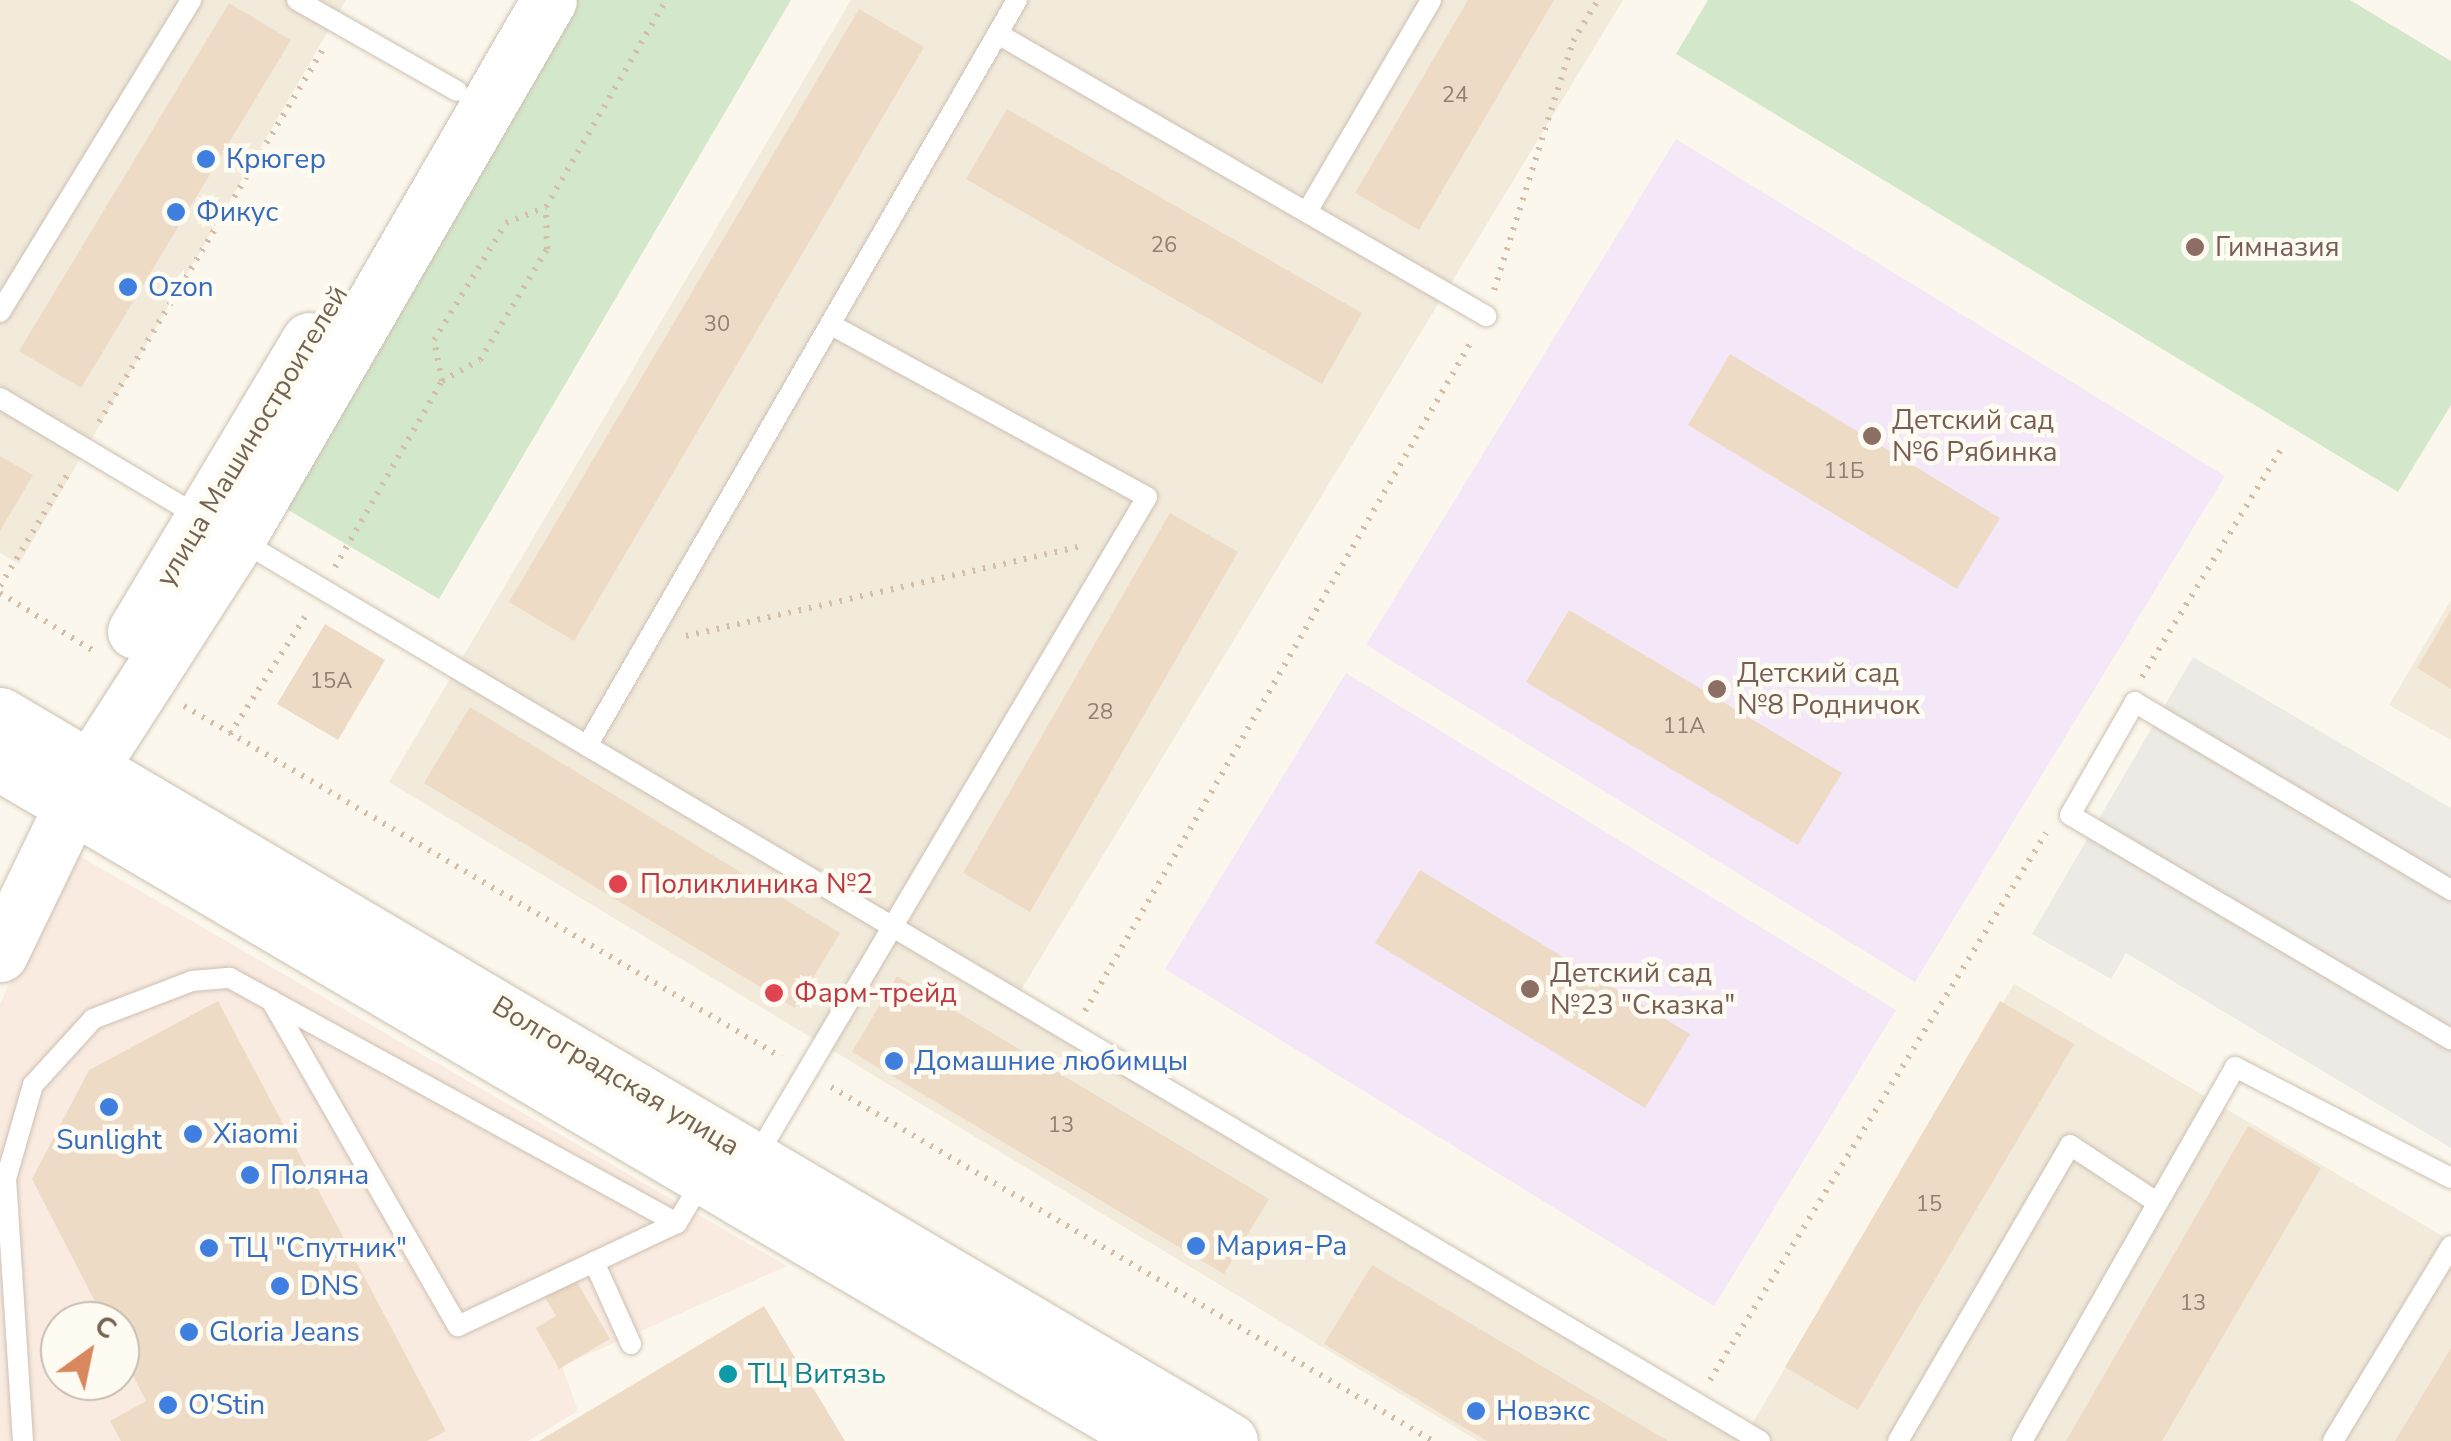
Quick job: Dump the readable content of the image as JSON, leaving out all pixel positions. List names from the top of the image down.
{
  "streets": {
    "main road": ["улица Машиностроителей", "Волгоградская улица"]
  },
  "crossings": [
    ["улица Машиностроителей", "Волгоградская улица"]
  ],
  "places": [
    "Крюгер",
    "Фикус",
    "Гимназия",
    "Ozon",
    "Детский сад №6 Рябинка",
    "Детский сад №8 Родничок",
    "Поликлиника №2",
    "Детский сад №23 \"Сказка\"",
    "Фарм-трейд",
    "Домашние любимцы",
    "Sunlight",
    "Xiaomi",
    "Поляна",
    "Мария-Ра",
    "ТЦ \"Спутник\"",
    "DNS",
    "Gloria Jeans",
    "ТЦ Витязь",
    "O'Stin",
    "Новэкс"
  ],
  "house_numbers": [
    "24",
    "26",
    "30",
    "11Б",
    "15А",
    "28",
    "11А",
    "13",
    "15",
    "13"
  ],
  "north": "top right"
}
